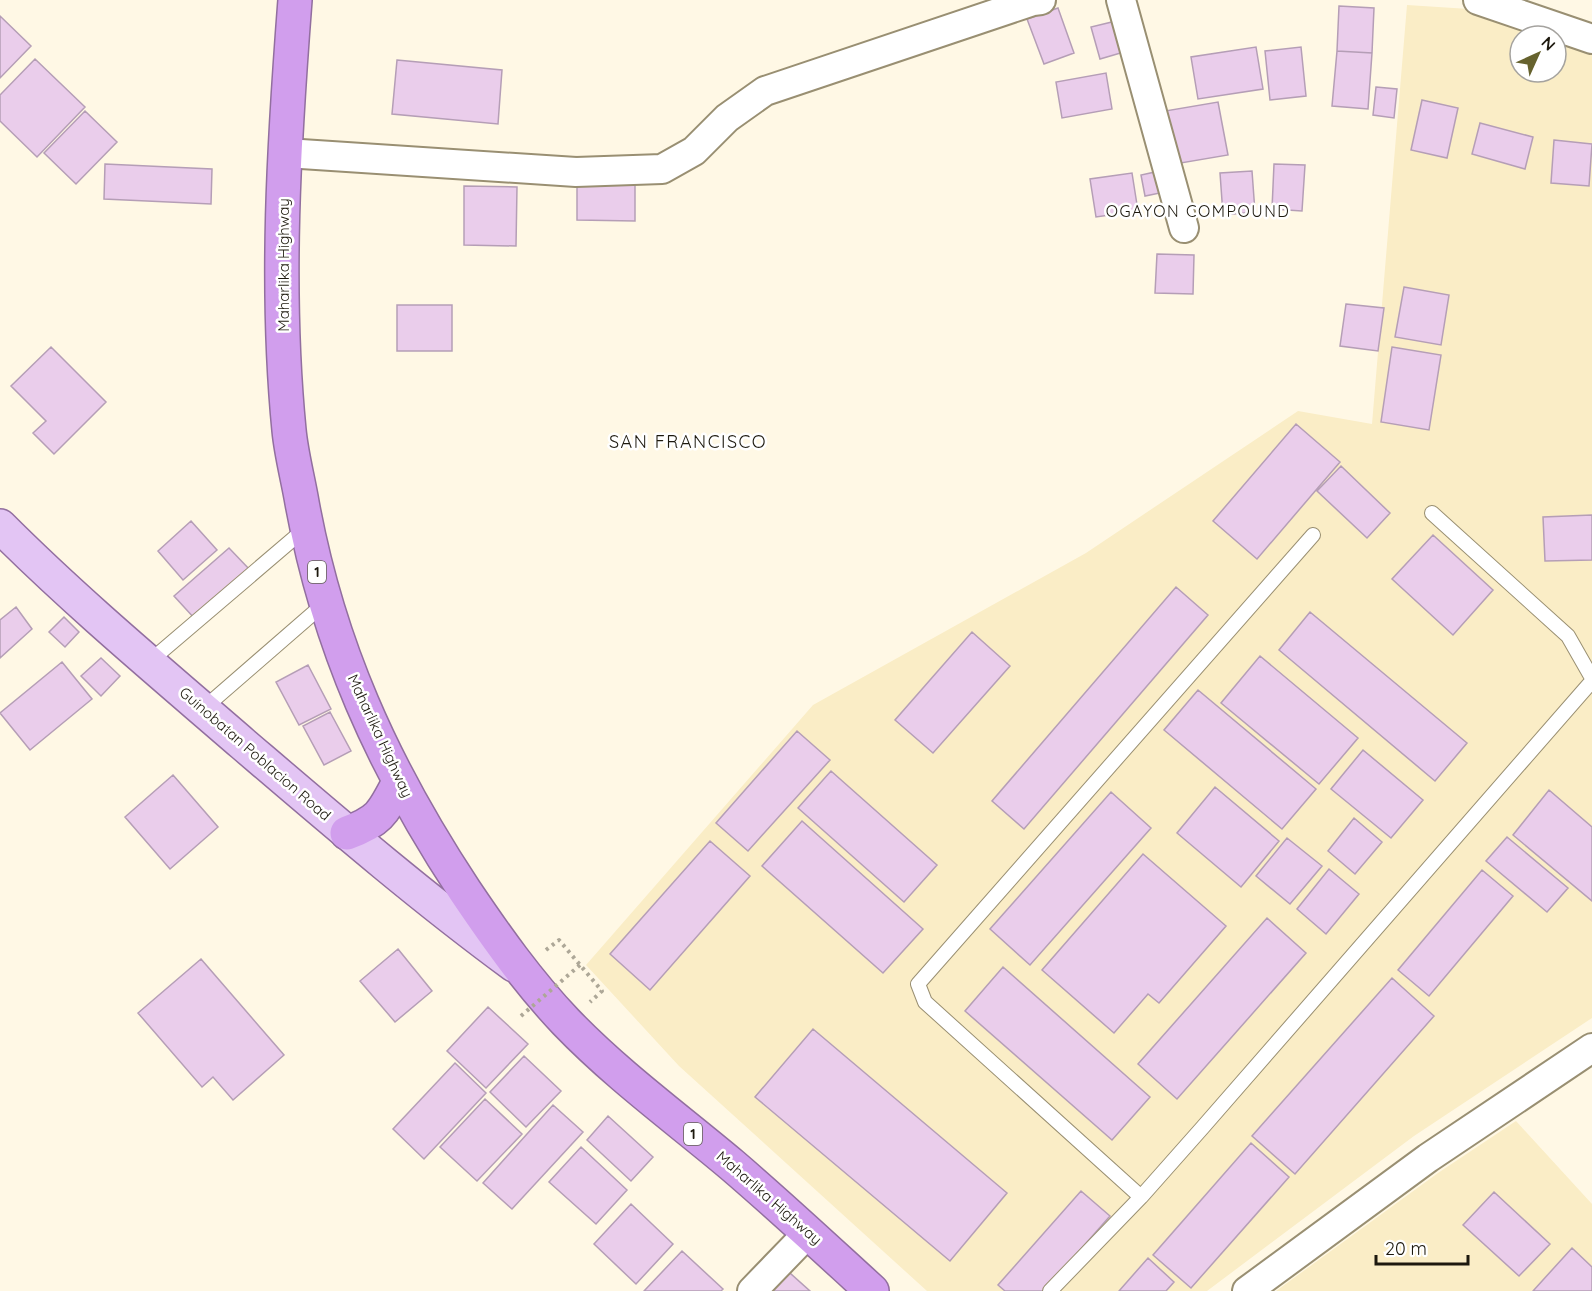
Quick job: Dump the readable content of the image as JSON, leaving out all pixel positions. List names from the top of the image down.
{
  "streets": {
    "highway": ["Maharlika Highway", "1"],
    "main road": ["Guinobatan Poblacion Road"]
  },
  "crossings": [
    ["Maharlika Highway", "Guinobatan Poblacion Road"]
  ],
  "districts": ["OGAYON COMPOUND", "SAN FRANCISCO"],
  "scale_bar": "20 m",
  "north": "top right"
}
